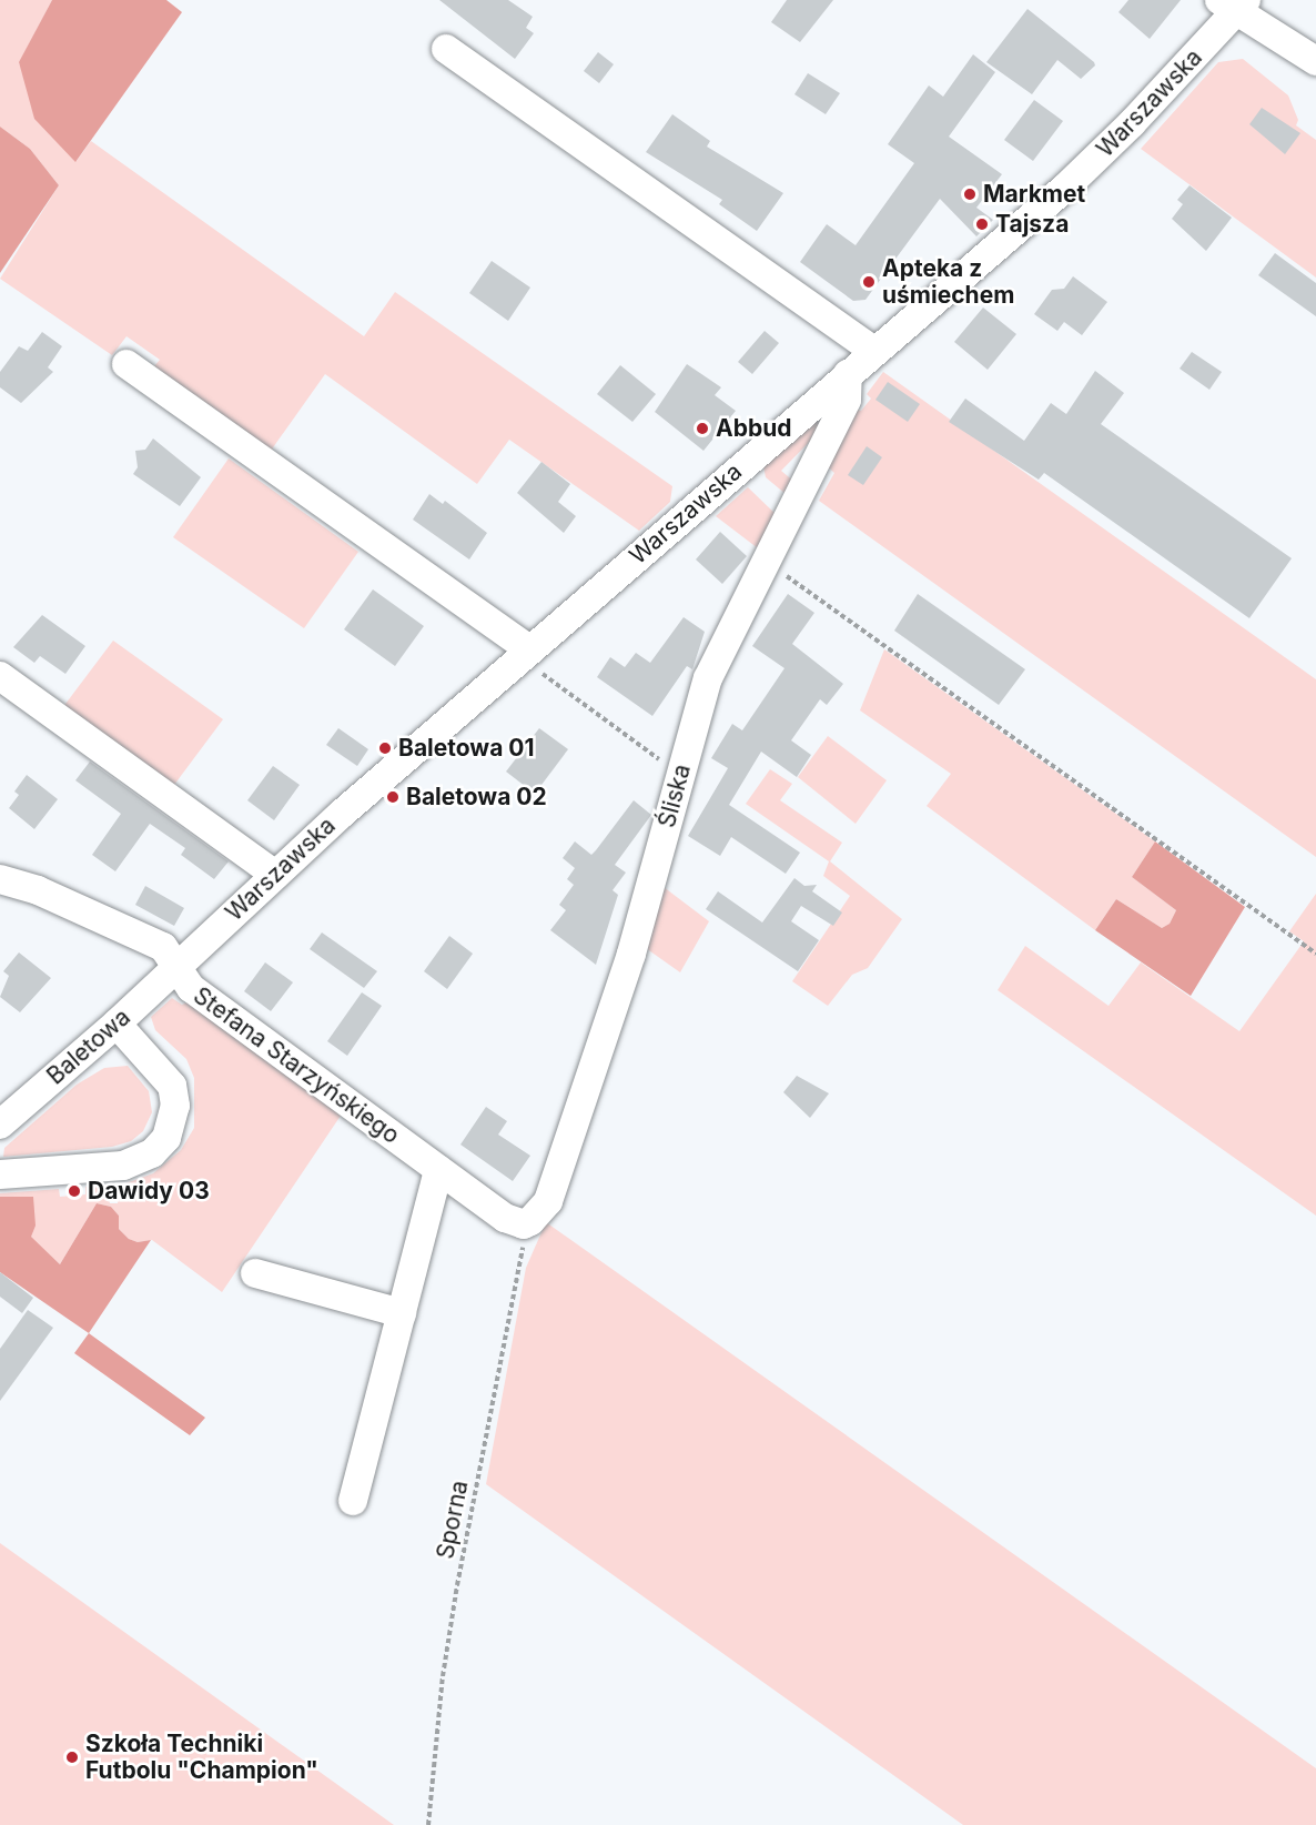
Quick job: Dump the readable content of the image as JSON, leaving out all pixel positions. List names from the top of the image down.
{
  "streets": {
    "street": [
      "Warszawska",
      "Śliska",
      "Baletowa",
      "Stefana Starzyńskiego"
    ],
    "path": ["Sporna"]
  },
  "crossings": [
    ["Warszawska", "Śliska"],
    ["Warszawska", "Baletowa"],
    ["Warszawska", "Stefana Starzyńskiego"],
    ["Śliska", "Stefana Starzyńskiego"],
    ["Śliska", "Sporna"],
    ["Baletowa", "Stefana Starzyńskiego"],
    ["Stefana Starzyńskiego", "Sporna"]
  ],
  "places": [
    "Markmet",
    "Tajsza",
    "Apteka z uśmiechem",
    "Abbud",
    "Baletowa 01",
    "Baletowa 02",
    "Dawidy 03",
    "Szkoła Techniki Futbolu \"Champion\""
  ]
}
